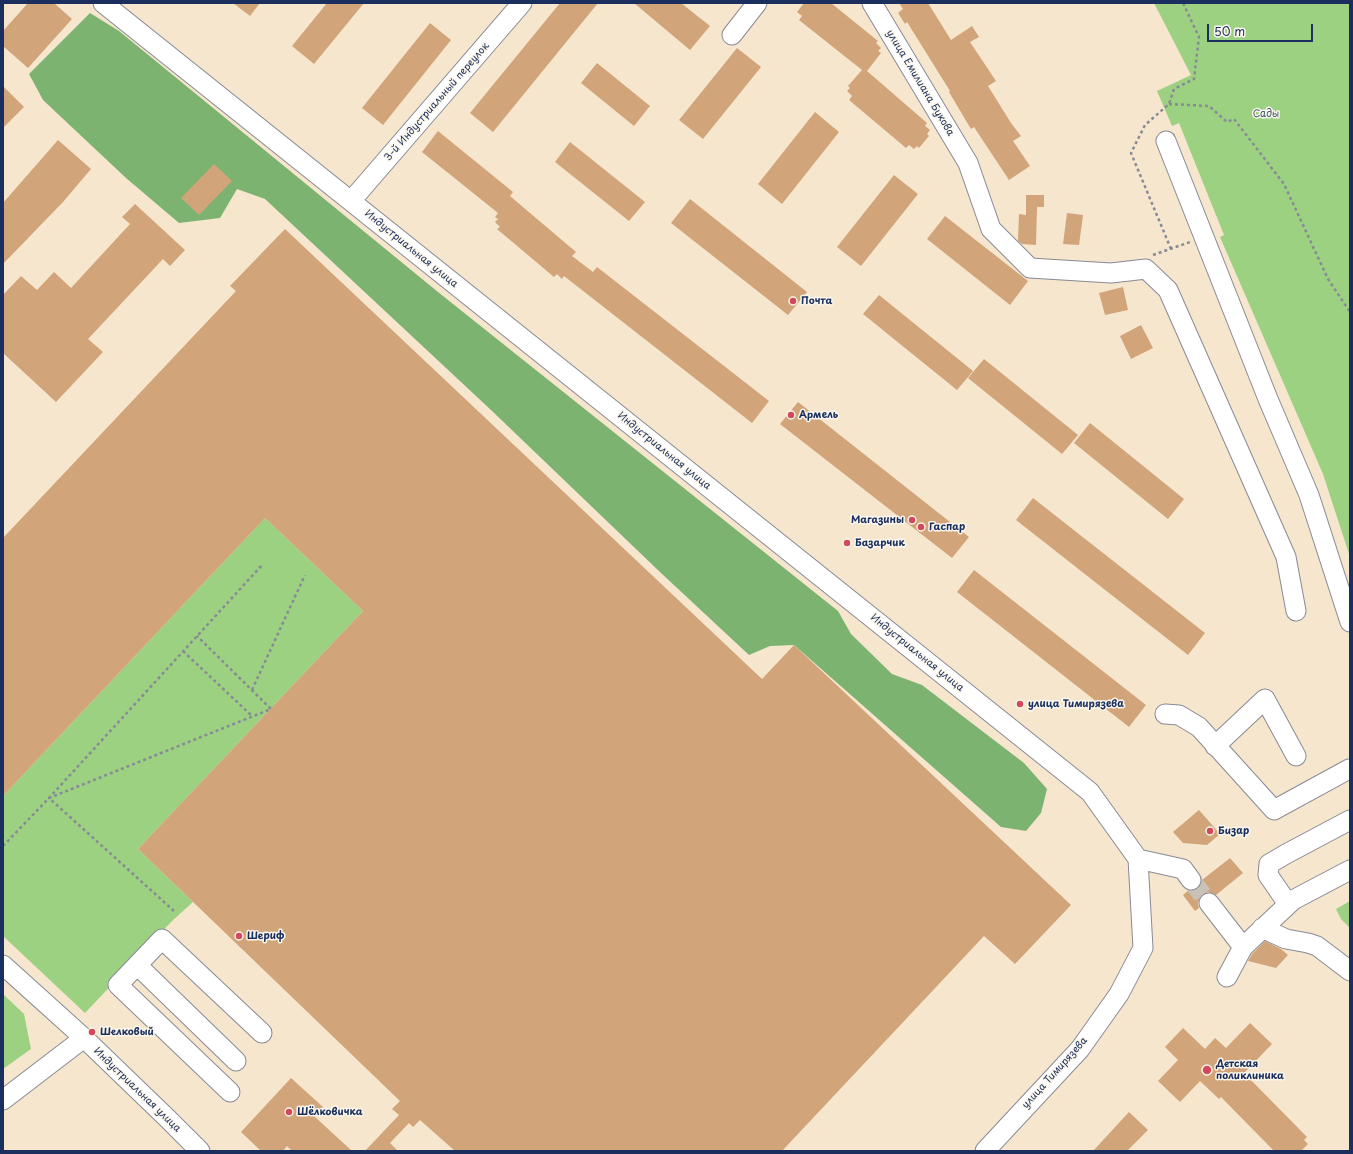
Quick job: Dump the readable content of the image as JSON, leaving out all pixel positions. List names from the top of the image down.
{
  "streets": {
    "street": [
      "улица Емилиана Букова",
      "3-й Индустриальный переулок",
      "Индустриальная улица",
      "улица Тимирязева"
    ]
  },
  "crossings": [
    ["3-й Индустриальный переулок", "Индустриальная улица"],
    ["Индустриальная улица", "улица Тимирязева"]
  ],
  "parks": ["Сады"],
  "places": [
    "Почта",
    "Армель",
    "Магазины",
    "Гаспар",
    "Базарчик",
    "улица Тимирязева",
    "Бизар",
    "Шериф",
    "Шелковый",
    "Детская поликлиника",
    "Шёлковичка"
  ],
  "scale_bar": "50 m"
}
